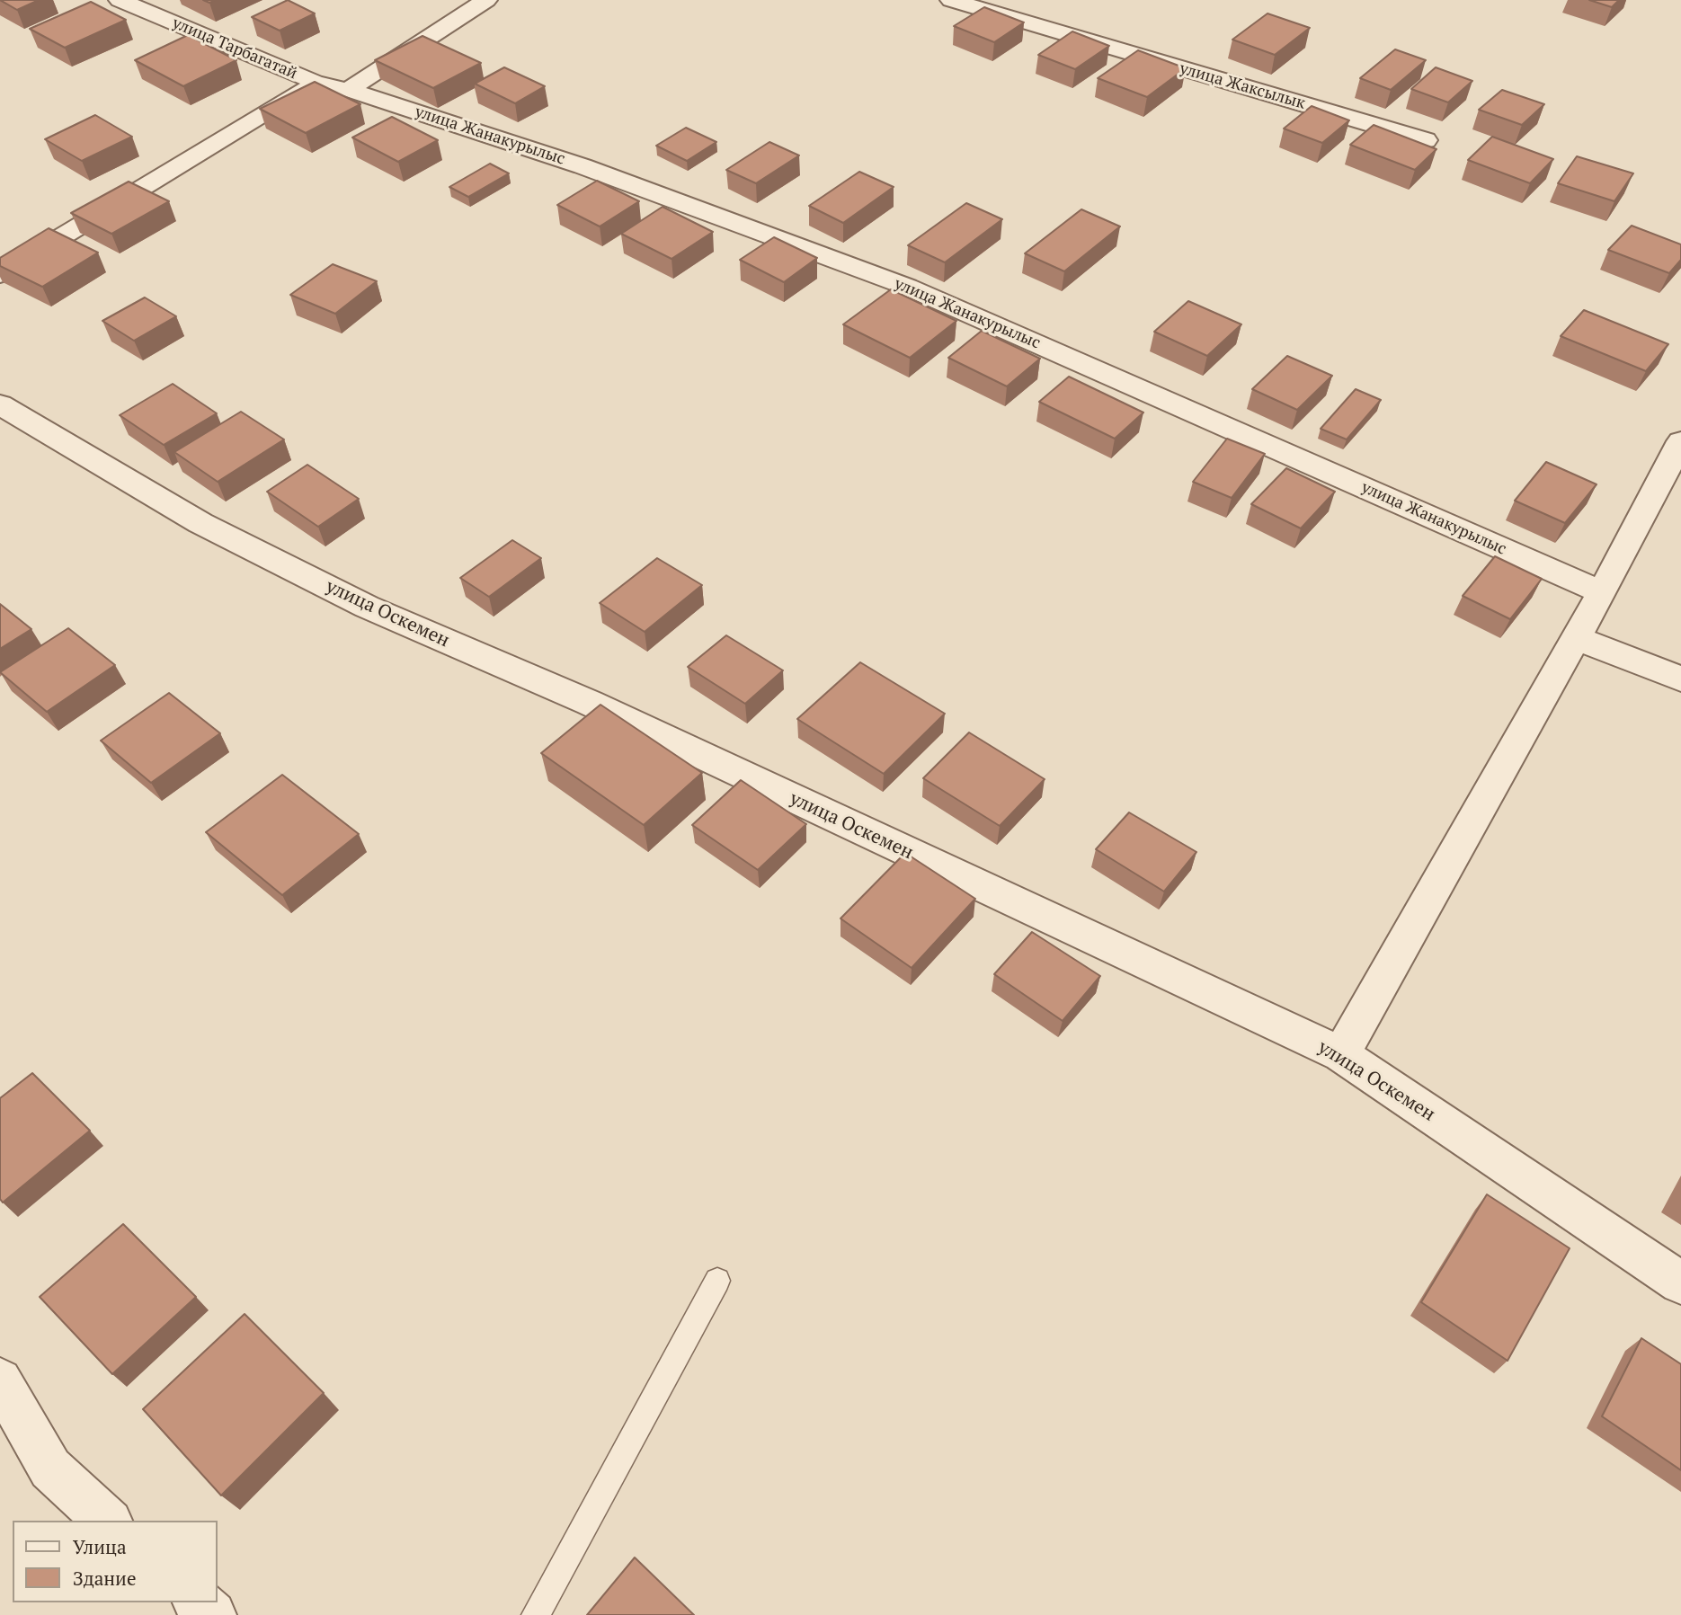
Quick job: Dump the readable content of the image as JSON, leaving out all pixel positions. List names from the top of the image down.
{
  "streets": {
    "street": [
      "улица Тарбагатай",
      "улица Жаксылык",
      "улица Жанакурылыс",
      "улица Оскемен"
    ]
  },
  "crossings": [
    ["улица Тарбагатай", "улица Жанакурылыс"]
  ],
  "legend": ["Улица", "Здание"]
}
